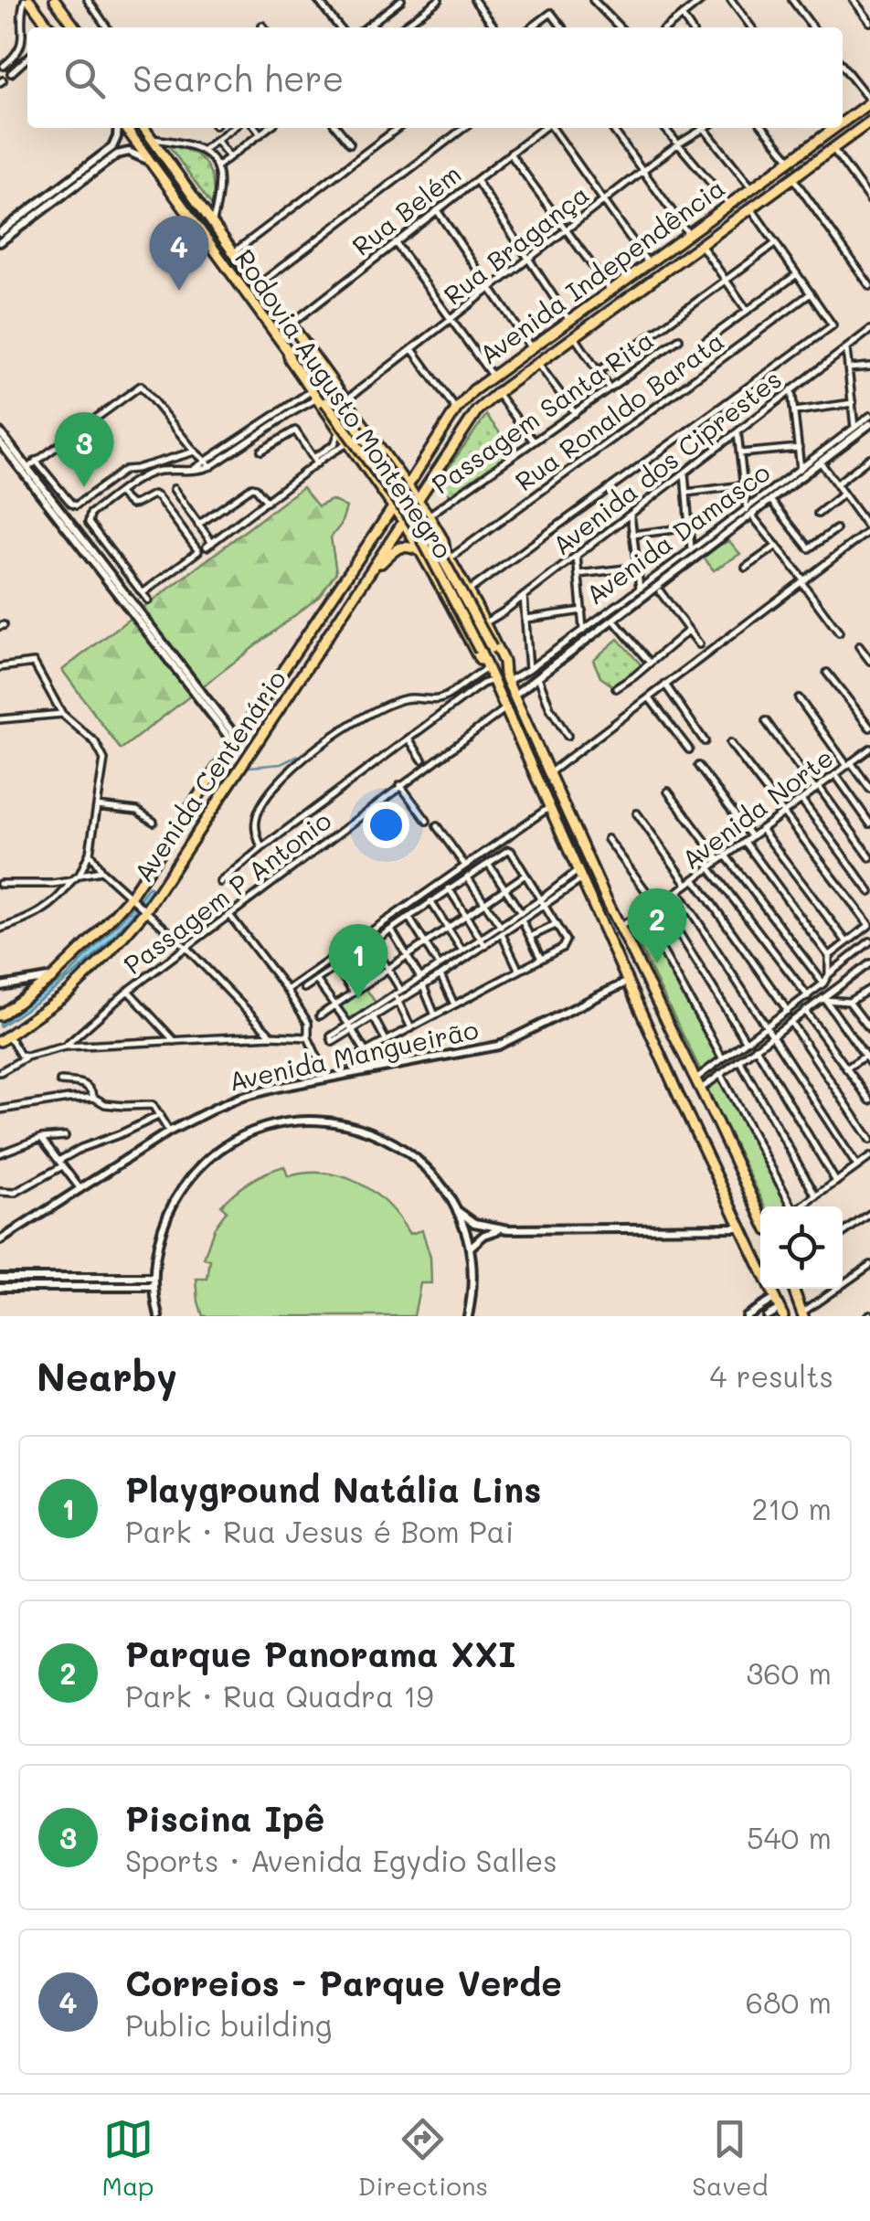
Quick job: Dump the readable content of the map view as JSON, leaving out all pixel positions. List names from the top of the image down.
{
  "streets": {
    "main road": ["Avenida Independência", "Rodovia Augusto Montenegro", "Avenida Centenário"],
    "street": [
      "Rua Belém",
      "Rua Bragança",
      "Rua Ronaldo Barata",
      "Passagem Santa Rita",
      "Avenida dos Ciprestes",
      "Avenida Damasco",
      "Avenida Norte",
      "Passagem P Antonio",
      "Avenida Mangueirão"
    ]
  },
  "crossings": [
    ["Rua Belém", "Rodovia Augusto Montenegro"],
    ["Rua Bragança", "Rodovia Augusto Montenegro"],
    ["Avenida Independência", "Rodovia Augusto Montenegro"],
    ["Avenida Independência", "Avenida Centenário"],
    ["Rodovia Augusto Montenegro", "Rua Ronaldo Barata"],
    ["Rodovia Augusto Montenegro", "Passagem Santa Rita"],
    ["Rodovia Augusto Montenegro", "Avenida dos Ciprestes"],
    ["Rodovia Augusto Montenegro", "Avenida Damasco"],
    ["Rodovia Augusto Montenegro", "Avenida Centenário"],
    ["Rodovia Augusto Montenegro", "Avenida Norte"],
    ["Rodovia Augusto Montenegro", "Passagem P Antonio"],
    ["Rodovia Augusto Montenegro", "Avenida Mangueirão"]
  ],
  "page": {
    "search": "Search here",
    "pins": [
      "4",
      "3",
      "2",
      "1"
    ],
    "heading": ["Nearby", "4 results"],
    "list": [
      {
        "mark": "1",
        "name": "Playground Natália Lins",
        "note": "Park · Rua Jesus é Bom Pai",
        "value": "210 m"
      },
      {
        "mark": "2",
        "name": "Parque Panorama XXI",
        "note": "Park · Rua Quadra 19",
        "value": "360 m"
      },
      {
        "mark": "3",
        "name": "Piscina Ipê",
        "note": "Sports · Avenida Egydio Salles",
        "value": "540 m"
      },
      {
        "mark": "4",
        "name": "Correios - Parque Verde",
        "note": "Public building",
        "value": "680 m"
      }
    ],
    "nav": ["Map", "Directions", "Saved"]
  }
}
